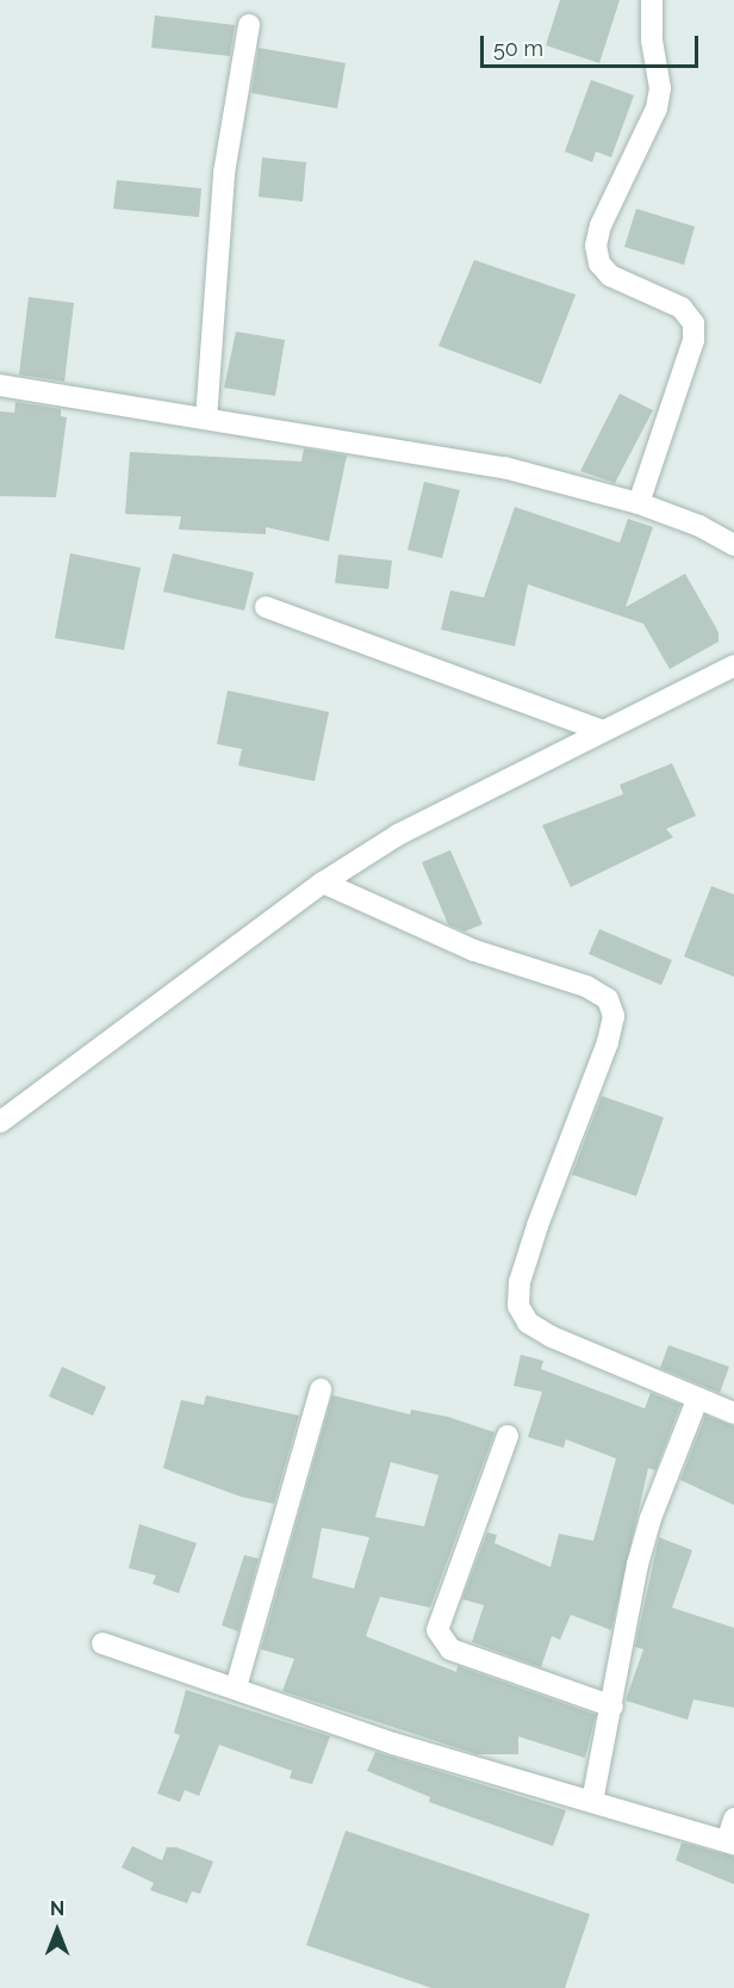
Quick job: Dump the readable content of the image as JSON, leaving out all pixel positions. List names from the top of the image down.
{
  "scale_bar": "50 m",
  "north": "top"
}
